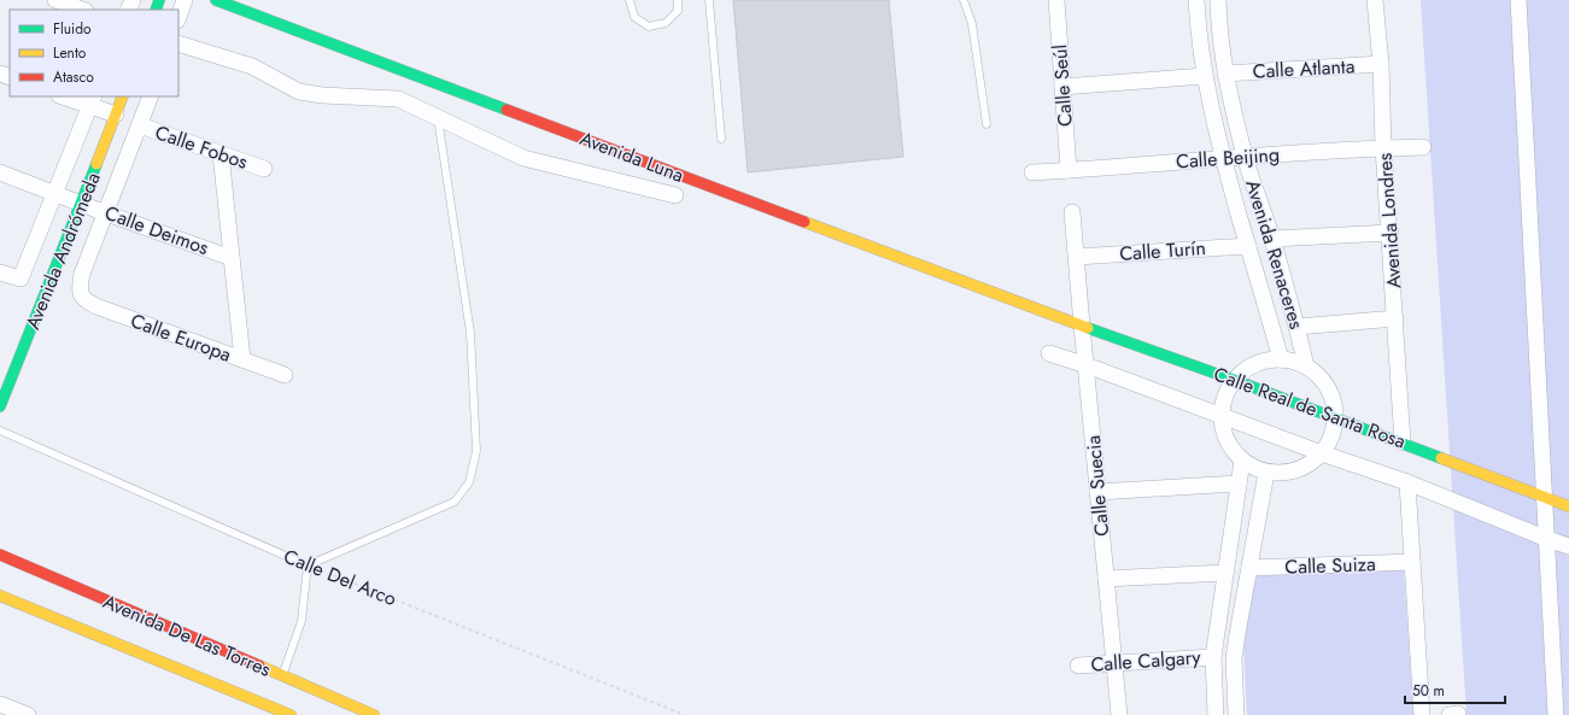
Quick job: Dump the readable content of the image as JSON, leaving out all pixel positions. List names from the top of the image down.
{
  "streets": {
    "street": [
      "Calle Atlanta",
      "Calle Seúl",
      "Calle Fobos",
      "Avenida Luna",
      "Calle Beijing",
      "Avenida Londres",
      "Calle Deimos",
      "Avenida Andrómeda",
      "Calle Turín",
      "Avenida Renaceres",
      "Calle Europa",
      "Calle Real de Santa Rosa",
      "Calle Suecia",
      "Calle Suiza",
      "Avenida De Las Torres",
      "Calle Calgary"
    ],
    "lane": ["Calle Del Arco"]
  },
  "crossings": [
    ["Calle Atlanta", "Avenida Londres"],
    ["Calle Atlanta", "Avenida Renaceres"],
    ["Calle Seúl", "Calle Beijing"],
    ["Calle Fobos", "Avenida Andrómeda"],
    ["Avenida Luna", "Calle Real de Santa Rosa"],
    ["Calle Beijing", "Avenida Londres"],
    ["Calle Beijing", "Avenida Renaceres"],
    ["Avenida Londres", "Calle Real de Santa Rosa"],
    ["Calle Deimos", "Avenida Andrómeda"],
    ["Avenida Andrómeda", "Calle Europa"],
    ["Calle Turín", "Avenida Renaceres"],
    ["Calle Turín", "Calle Suecia"],
    ["Avenida Renaceres", "Calle Real de Santa Rosa"],
    ["Calle Real de Santa Rosa", "Calle Suecia"],
    ["Calle Suecia", "Calle Calgary"]
  ],
  "legend": ["Fluido", "Lento", "Atasco"],
  "scale_bar": "50 m"
}
